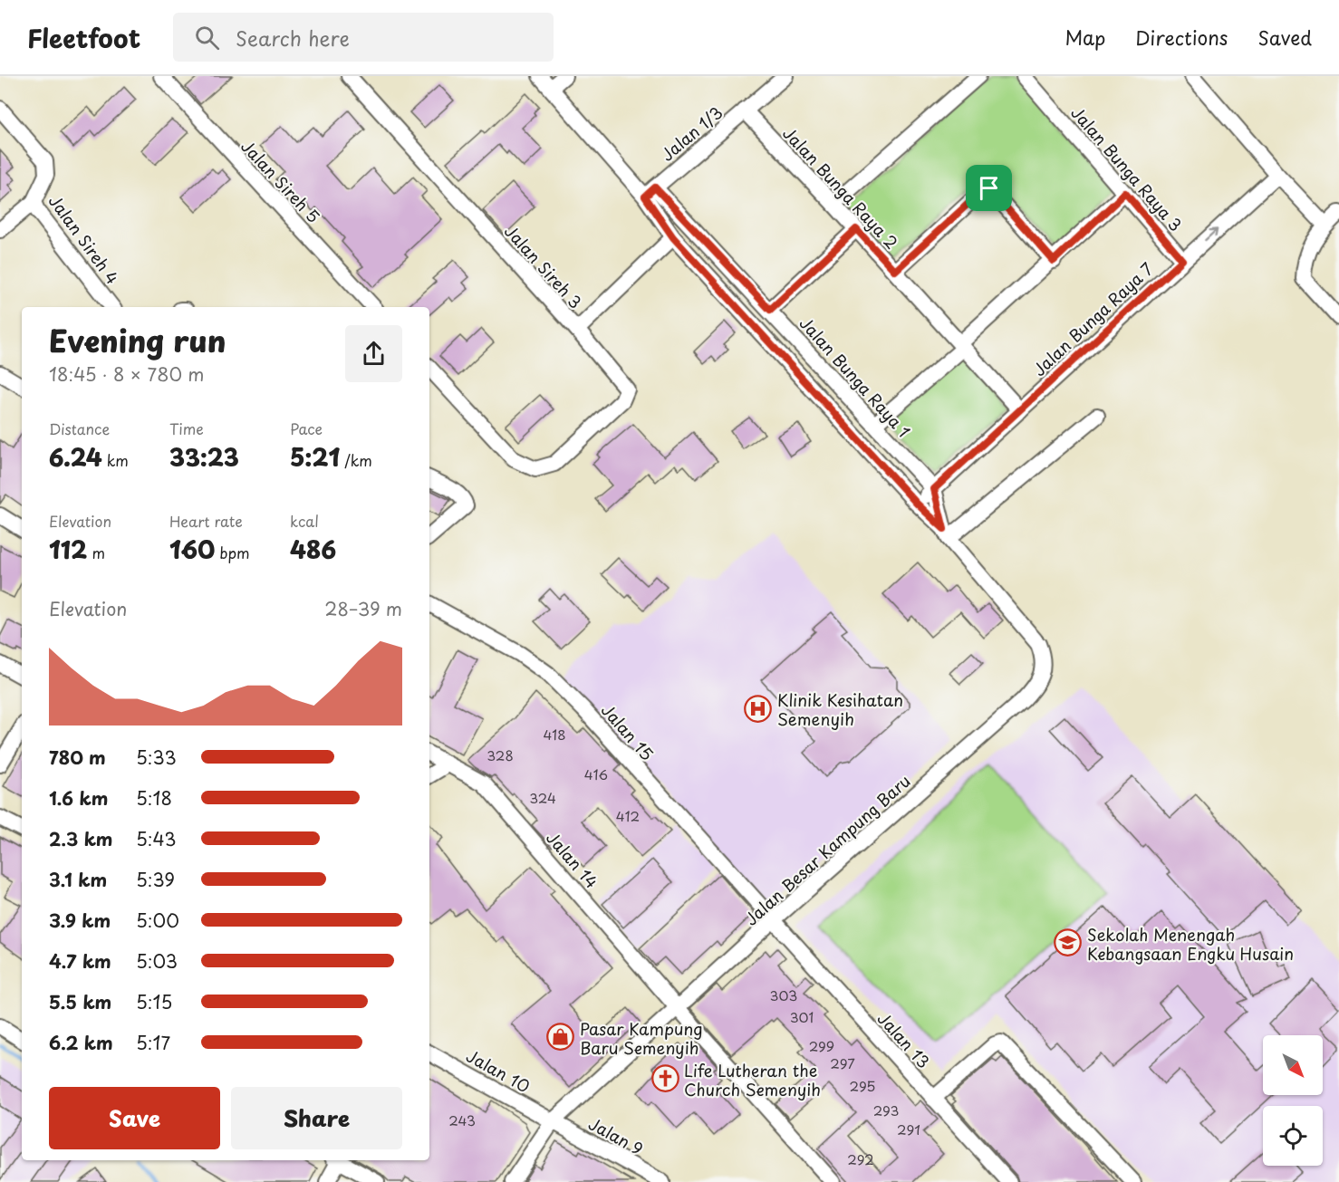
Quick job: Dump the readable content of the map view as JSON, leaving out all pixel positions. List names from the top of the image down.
{
  "streets": {
    "street": [
      "Jalan 1/3",
      "Jalan Bunga Raya 3",
      "Jalan Sireh 5",
      "Jalan Bunga Raya 2",
      "Jalan Sireh 4",
      "Jalan Sireh 3",
      "Jalan Bunga Raya 7",
      "Jalan Bunga Raya 1",
      "Jalan 15",
      "Jalan Besar Kampung Baru",
      "Jalan 14",
      "Jalan 13",
      "Jalan 10",
      "Jalan 9"
    ]
  },
  "crossings": [
    ["Jalan 1/3", "Jalan Bunga Raya 2"],
    ["Jalan 1/3", "Jalan Bunga Raya 1"],
    ["Jalan 1/3", "Jalan Besar Kampung Baru"],
    ["Jalan Bunga Raya 3", "Jalan Bunga Raya 7"],
    ["Jalan Bunga Raya 2", "Jalan Bunga Raya 7"],
    ["Jalan Bunga Raya 7", "Jalan Bunga Raya 1"],
    ["Jalan Bunga Raya 7", "Jalan Besar Kampung Baru"],
    ["Jalan Bunga Raya 1", "Jalan Besar Kampung Baru"],
    ["Jalan 15", "Jalan Besar Kampung Baru"],
    ["Jalan 15", "Jalan 13"],
    ["Jalan Besar Kampung Baru", "Jalan 14"],
    ["Jalan Besar Kampung Baru", "Jalan 13"],
    ["Jalan Besar Kampung Baru", "Jalan 10"],
    ["Jalan Besar Kampung Baru", "Jalan 9"],
    ["Jalan 10", "Jalan 9"]
  ],
  "places": {
    "hospital": ["Klinik Kesihatan Semenyih"],
    "school or university": ["Sekolah Menengah Kebangsaan Engku Husain"],
    "shop": ["Pasar Kampung Baru Semenyih"],
    "church": ["Life Lutheran the Church Semenyih"]
  },
  "house_numbers": [
    "418",
    "328",
    "416",
    "324",
    "412",
    "303",
    "301",
    "299",
    "297",
    "295",
    "293",
    "243",
    "291",
    "292"
  ],
  "north": "bottom right",
  "page": {
    "header": "Fleetfoot",
    "search": "Search here",
    "nav": ["Map", "Directions", "Saved"],
    "heading": ["Evening run", "18:45 · 8 × 780 m"],
    "stats": [
      ["Distance", "6.24 km"],
      ["Time", "33:23"],
      ["Pace", "5:21 /km"],
      ["Elevation", "112 m"],
      ["Heart rate", "160 bpm"],
      ["kcal", "486"]
    ],
    "chart": ["Elevation", "28–39 m"],
    "list": [
      {
        "name": "780 m",
        "note": "5:33"
      },
      {
        "name": "1.6 km",
        "note": "5:18"
      },
      {
        "name": "2.3 km",
        "note": "5:43"
      },
      {
        "name": "3.1 km",
        "note": "5:39"
      },
      {
        "name": "3.9 km",
        "note": "5:00"
      },
      {
        "name": "4.7 km",
        "note": "5:03"
      },
      {
        "name": "5.5 km",
        "note": "5:15"
      },
      {
        "name": "6.2 km",
        "note": "5:17"
      }
    ],
    "buttons": ["Save", "Share"]
  }
}
